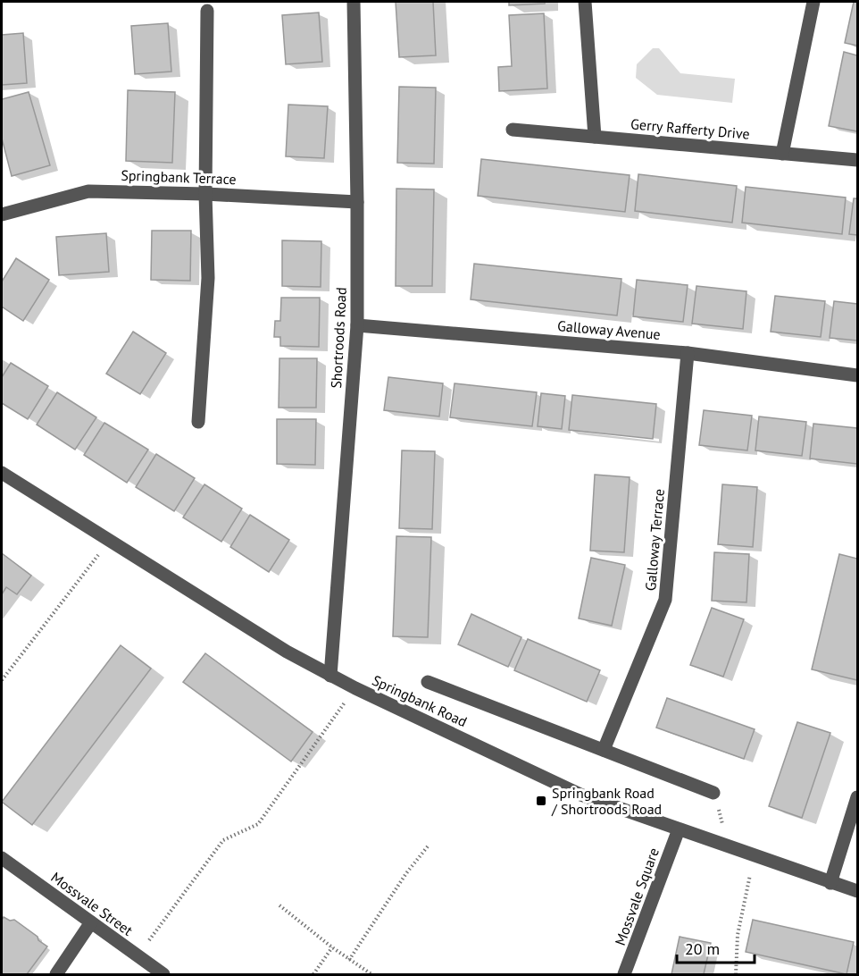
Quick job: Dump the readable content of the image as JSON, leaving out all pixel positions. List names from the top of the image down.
{
  "streets": {
    "street": [
      "Gerry Rafferty Drive",
      "Springbank Terrace",
      "Galloway Avenue",
      "Shortroods Road",
      "Galloway Terrace",
      "Springbank Road",
      "Mossvale Square",
      "Mossvale Street"
    ]
  },
  "crossings": [
    ["Springbank Terrace", "Shortroods Road"],
    ["Galloway Avenue", "Shortroods Road"],
    ["Galloway Avenue", "Galloway Terrace"],
    ["Shortroods Road", "Springbank Road"],
    ["Springbank Road", "Mossvale Square"]
  ],
  "places": {
    "transit": ["Springbank Road / Shortroods Road"]
  },
  "scale_bar": "20 m"
}
